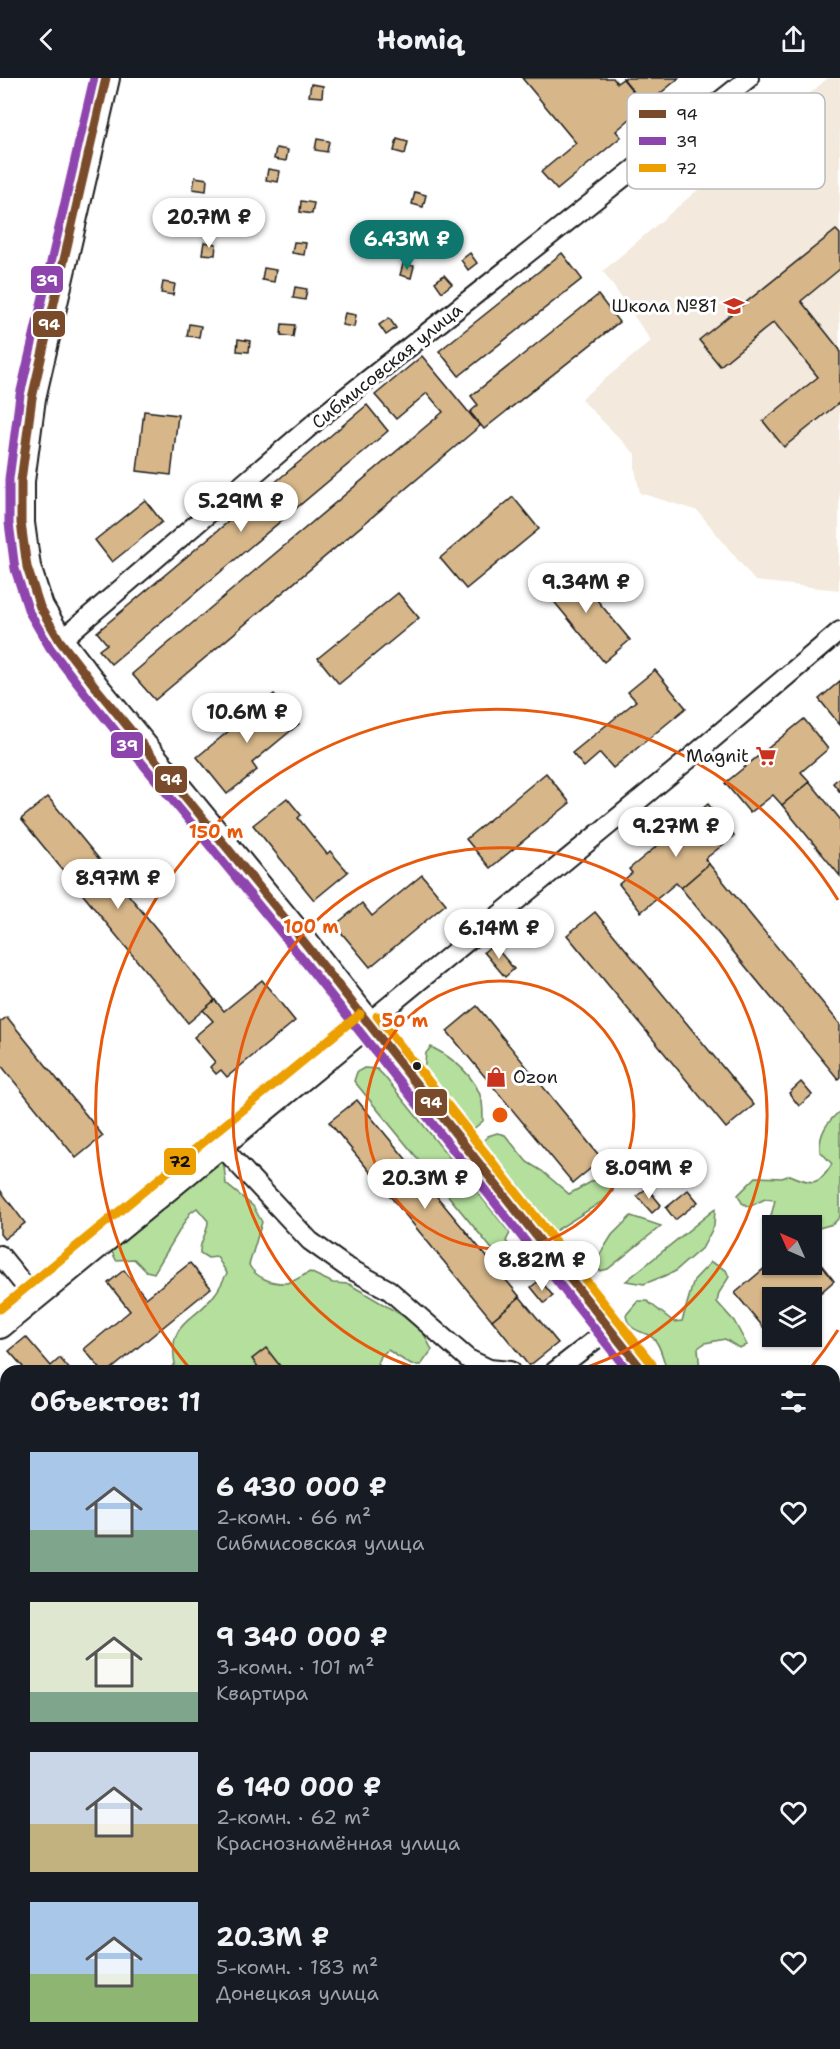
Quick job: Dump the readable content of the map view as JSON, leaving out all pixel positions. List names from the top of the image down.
{
  "streets": {
    "street": ["Сибмисовская улица"]
  },
  "places": {
    "school or university": ["Школа №81"],
    "supermarket": ["Magnit"],
    "shop": ["Ozon"]
  },
  "lines": ["transit line 94", "transit line 39", "transit line 72"],
  "legend": ["94", "39", "72"],
  "north": "top left",
  "page": {
    "header": "Homiq",
    "price": [
      "20.7M ₽",
      "6.43M ₽",
      "5.29M ₽",
      "9.34M ₽",
      "10.6M ₽",
      "9.27M ₽",
      "8.97M ₽",
      "6.14M ₽",
      "8.09M ₽",
      "20.3M ₽",
      "8.82M ₽"
    ],
    "heading": "Объектов: 11",
    "list": [
      {
        "name": "6 430 000 ₽",
        "note": "2-комн. · 66 m² · Сибмисовская улица"
      },
      {
        "name": "9 340 000 ₽",
        "note": "3-комн. · 101 m² · Квартира"
      },
      {
        "name": "6 140 000 ₽",
        "note": "2-комн. · 62 m² · Краснознамённая улица"
      },
      {
        "name": "20.3M ₽",
        "note": "5-комн. · 183 m² · Донецкая улица"
      }
    ]
  },
  "rings": ["150 m", "100 m", "50 m"]
}
